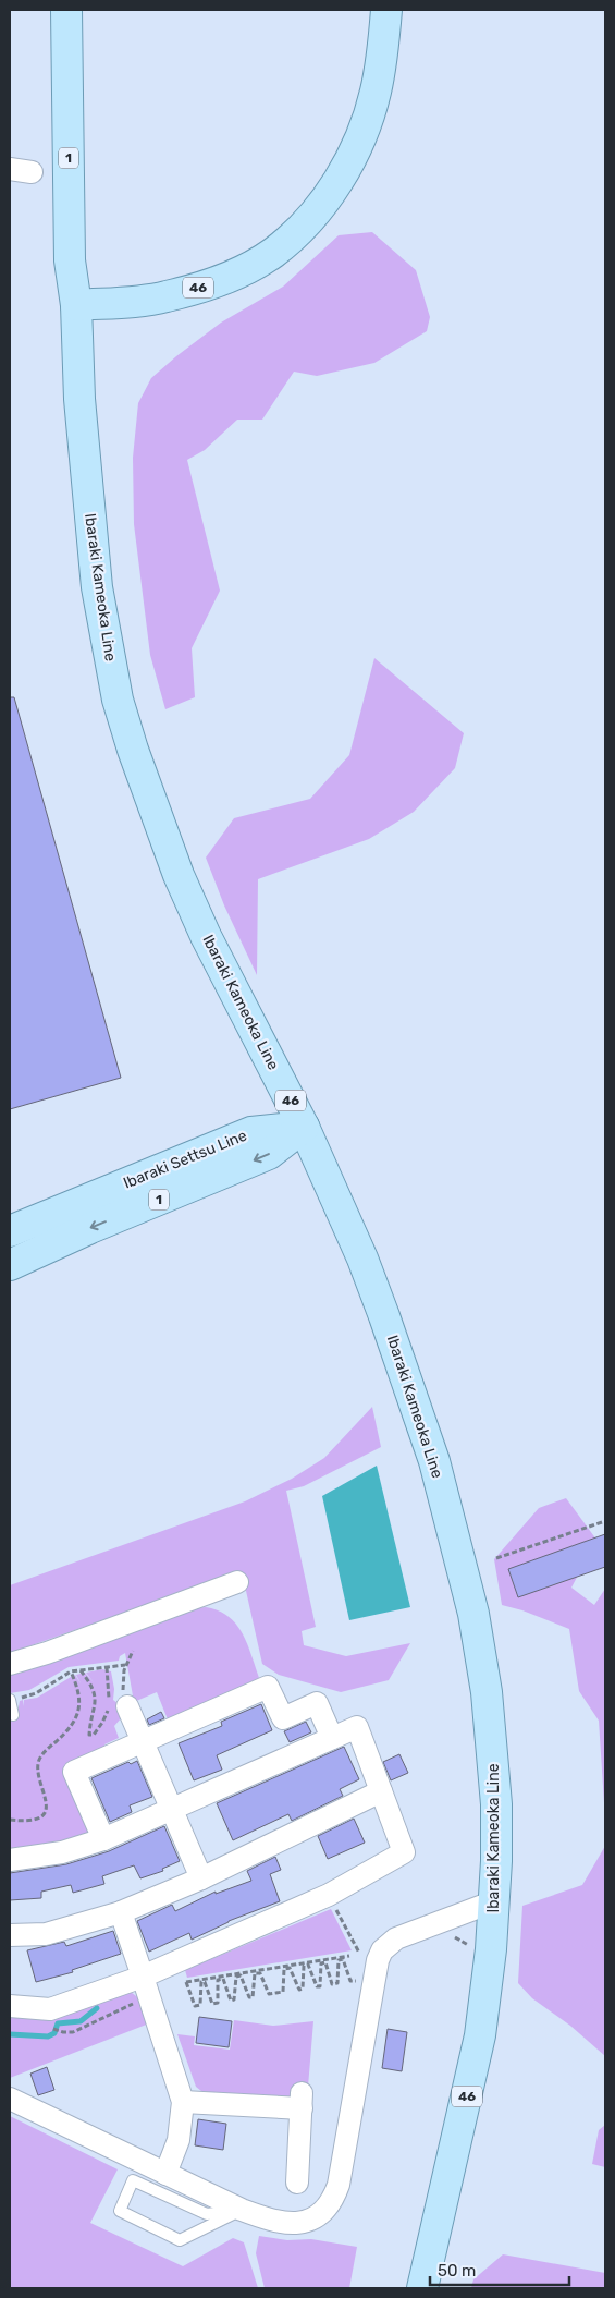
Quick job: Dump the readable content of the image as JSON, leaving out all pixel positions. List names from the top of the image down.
{
  "streets": {
    "main road": [
      "1",
      "46",
      "Ibaraki Kameoka Line",
      "Ibaraki Settsu Line"
    ]
  },
  "crossings": [
    ["1", "46"],
    ["1", "Ibaraki Kameoka Line"],
    ["46", "Ibaraki Kameoka Line"],
    ["Ibaraki Kameoka Line", "Ibaraki Settsu Line"]
  ],
  "scale_bar": "50 m"
}
